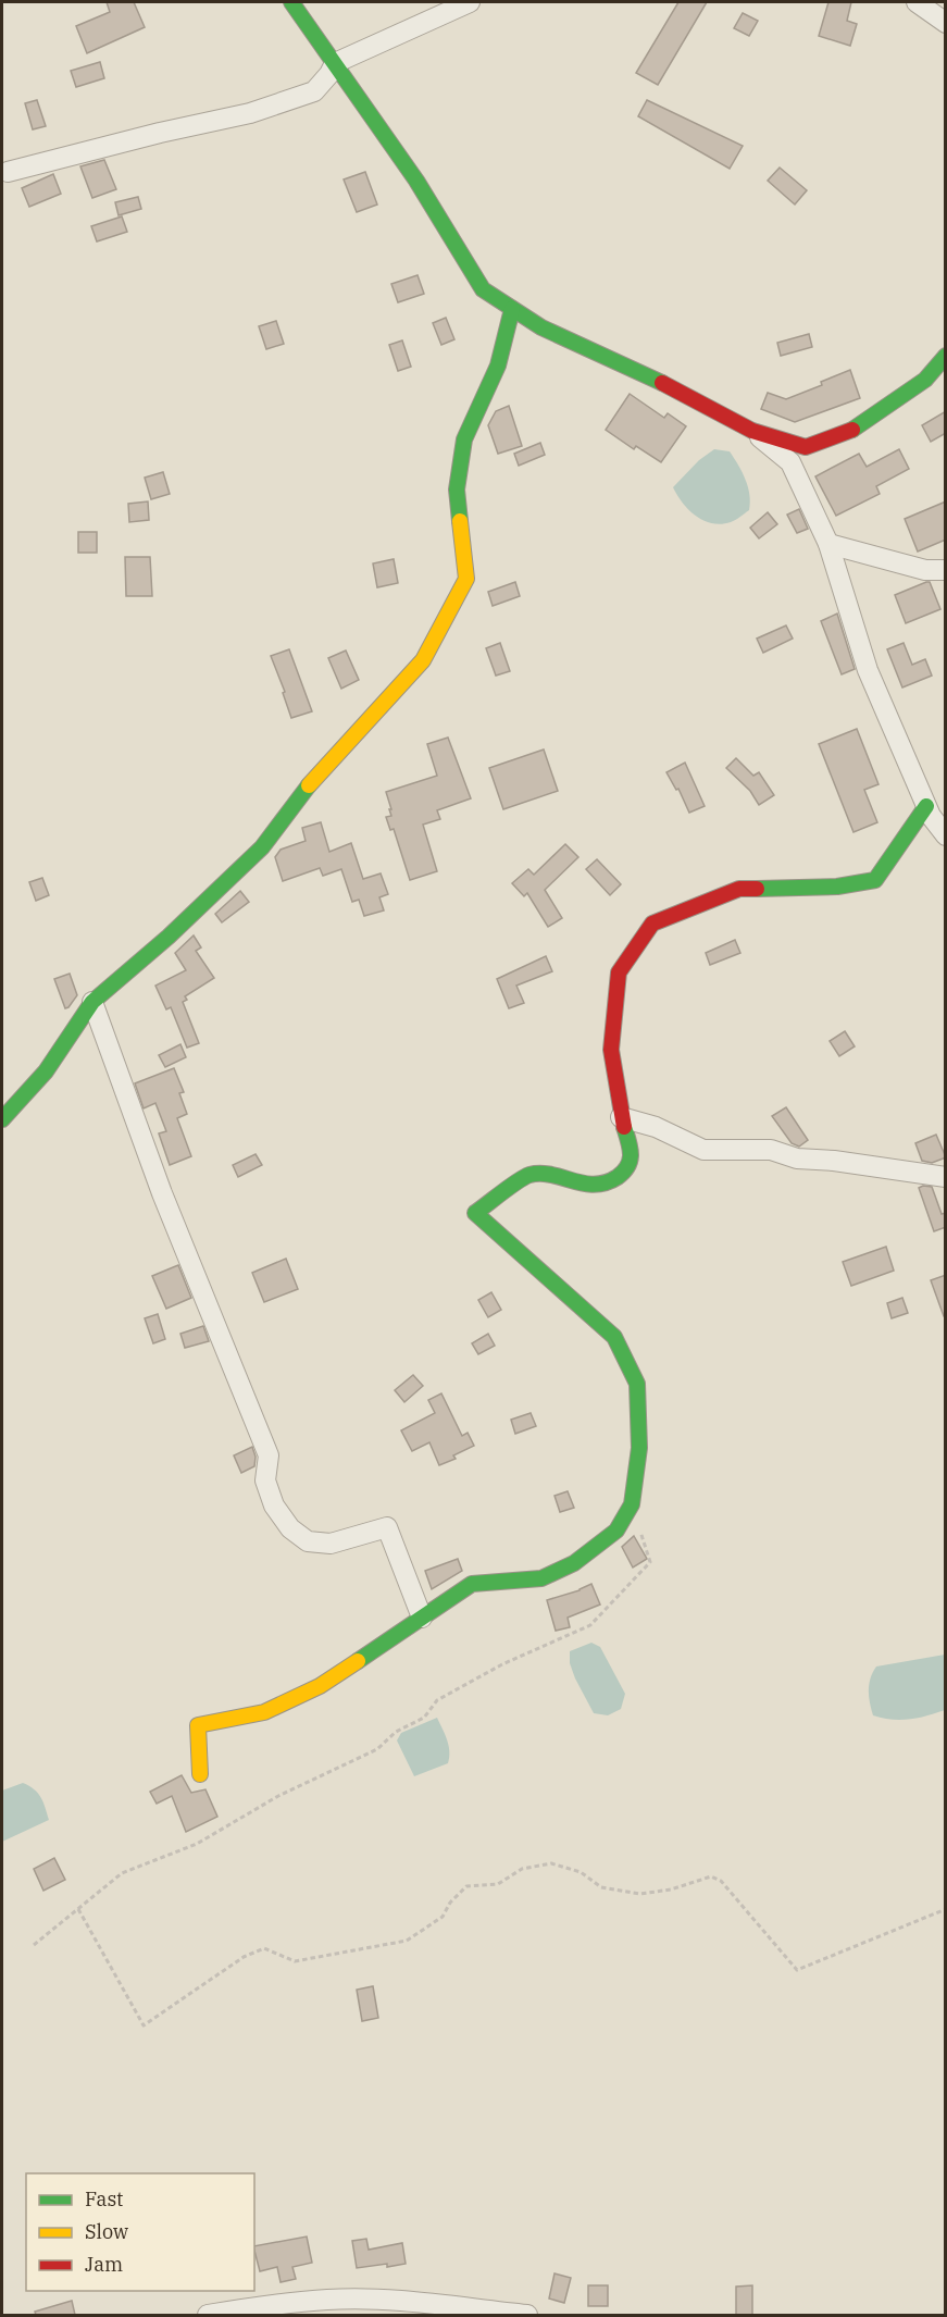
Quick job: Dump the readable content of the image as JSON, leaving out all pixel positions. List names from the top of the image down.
{
  "legend": ["Fast", "Slow", "Jam"]
}
